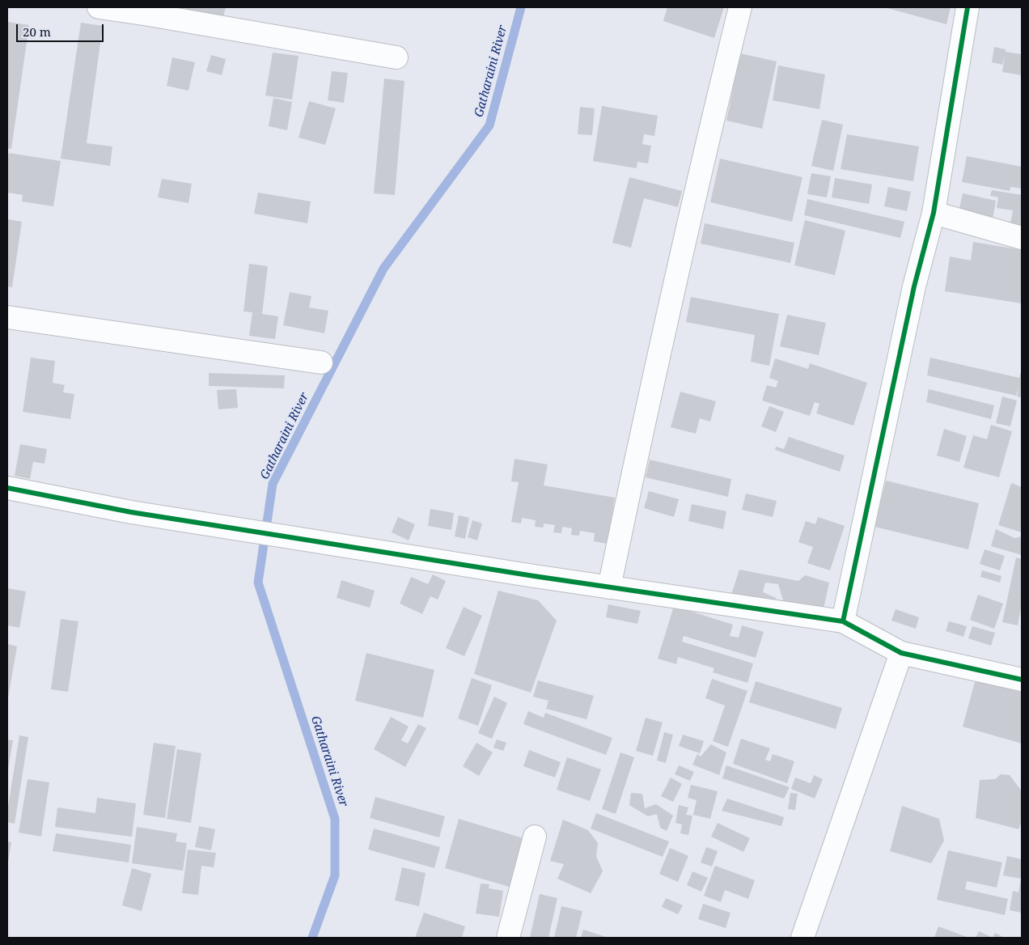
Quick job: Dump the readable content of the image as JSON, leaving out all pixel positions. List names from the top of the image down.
{
  "water": ["Gatharaini River"],
  "scale_bar": "20 m"
}
